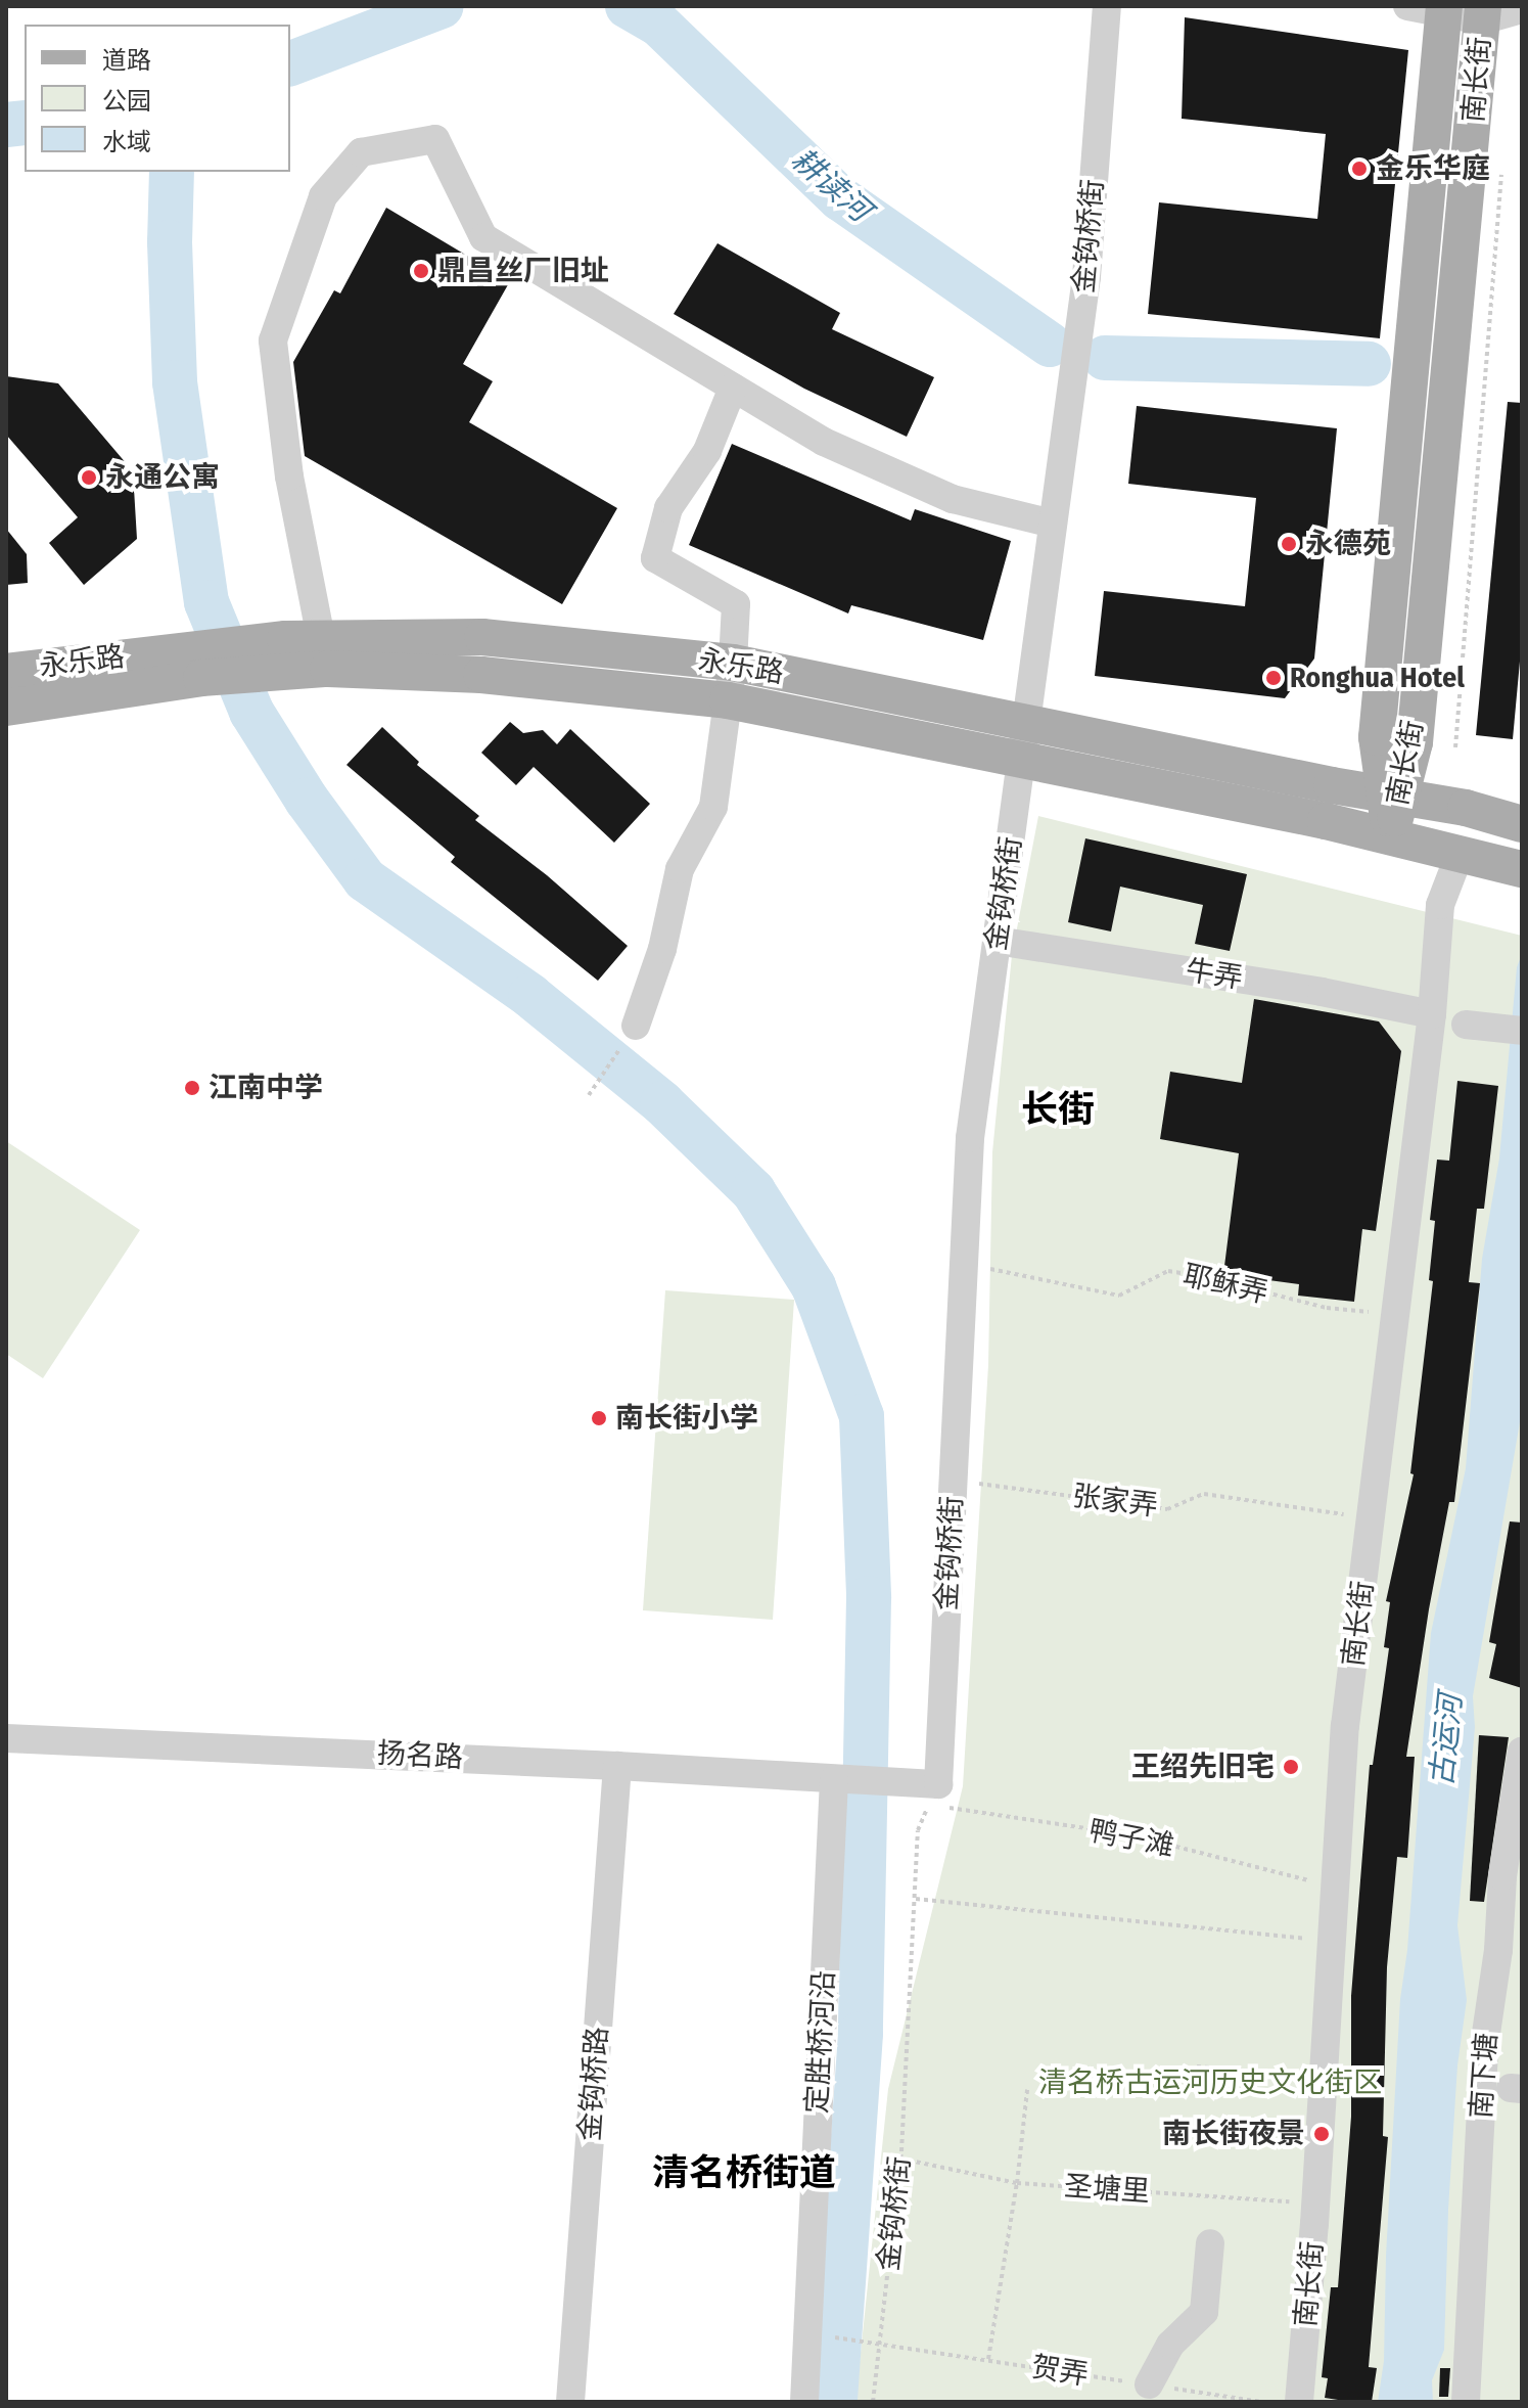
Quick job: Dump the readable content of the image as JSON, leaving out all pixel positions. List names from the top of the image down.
{
  "streets": {
    "main road": ["南长街", "永乐路"],
    "street": [
      "金钩桥街",
      "牛弄",
      "扬名路",
      "定胜桥河沿",
      "南下塘",
      "金钩桥路"
    ],
    "path": [
      "耶稣弄",
      "张家弄",
      "鸭子滩",
      "圣塘里",
      "贺弄"
    ]
  },
  "crossings": [
    ["南长街", "永乐路"],
    ["南长街", "牛弄"],
    ["南长街", "耶稣弄"],
    ["南长街", "张家弄"],
    ["南长街", "鸭子滩"],
    ["南长街", "圣塘里"],
    ["金钩桥街", "永乐路"],
    ["金钩桥街", "牛弄"],
    ["金钩桥街", "耶稣弄"],
    ["金钩桥街", "张家弄"],
    ["金钩桥街", "扬名路"],
    ["金钩桥街", "鸭子滩"],
    ["金钩桥街", "圣塘里"],
    ["金钩桥街", "贺弄"],
    ["扬名路", "鸭子滩"],
    ["扬名路", "定胜桥河沿"],
    ["扬名路", "金钩桥路"]
  ],
  "districts": ["长街", "清名桥街道"],
  "water": ["耕读河", "古运河"],
  "parks": ["清名桥古运河历史文化街区"],
  "places": [
    "金乐华庭",
    "鼎昌丝厂旧址",
    "永通公寓",
    "永德苑",
    "Ronghua Hotel",
    "江南中学",
    "南长街小学",
    "王绍先旧宅",
    "南长街夜景"
  ],
  "legend": ["道路", "公园", "水域"]
}
